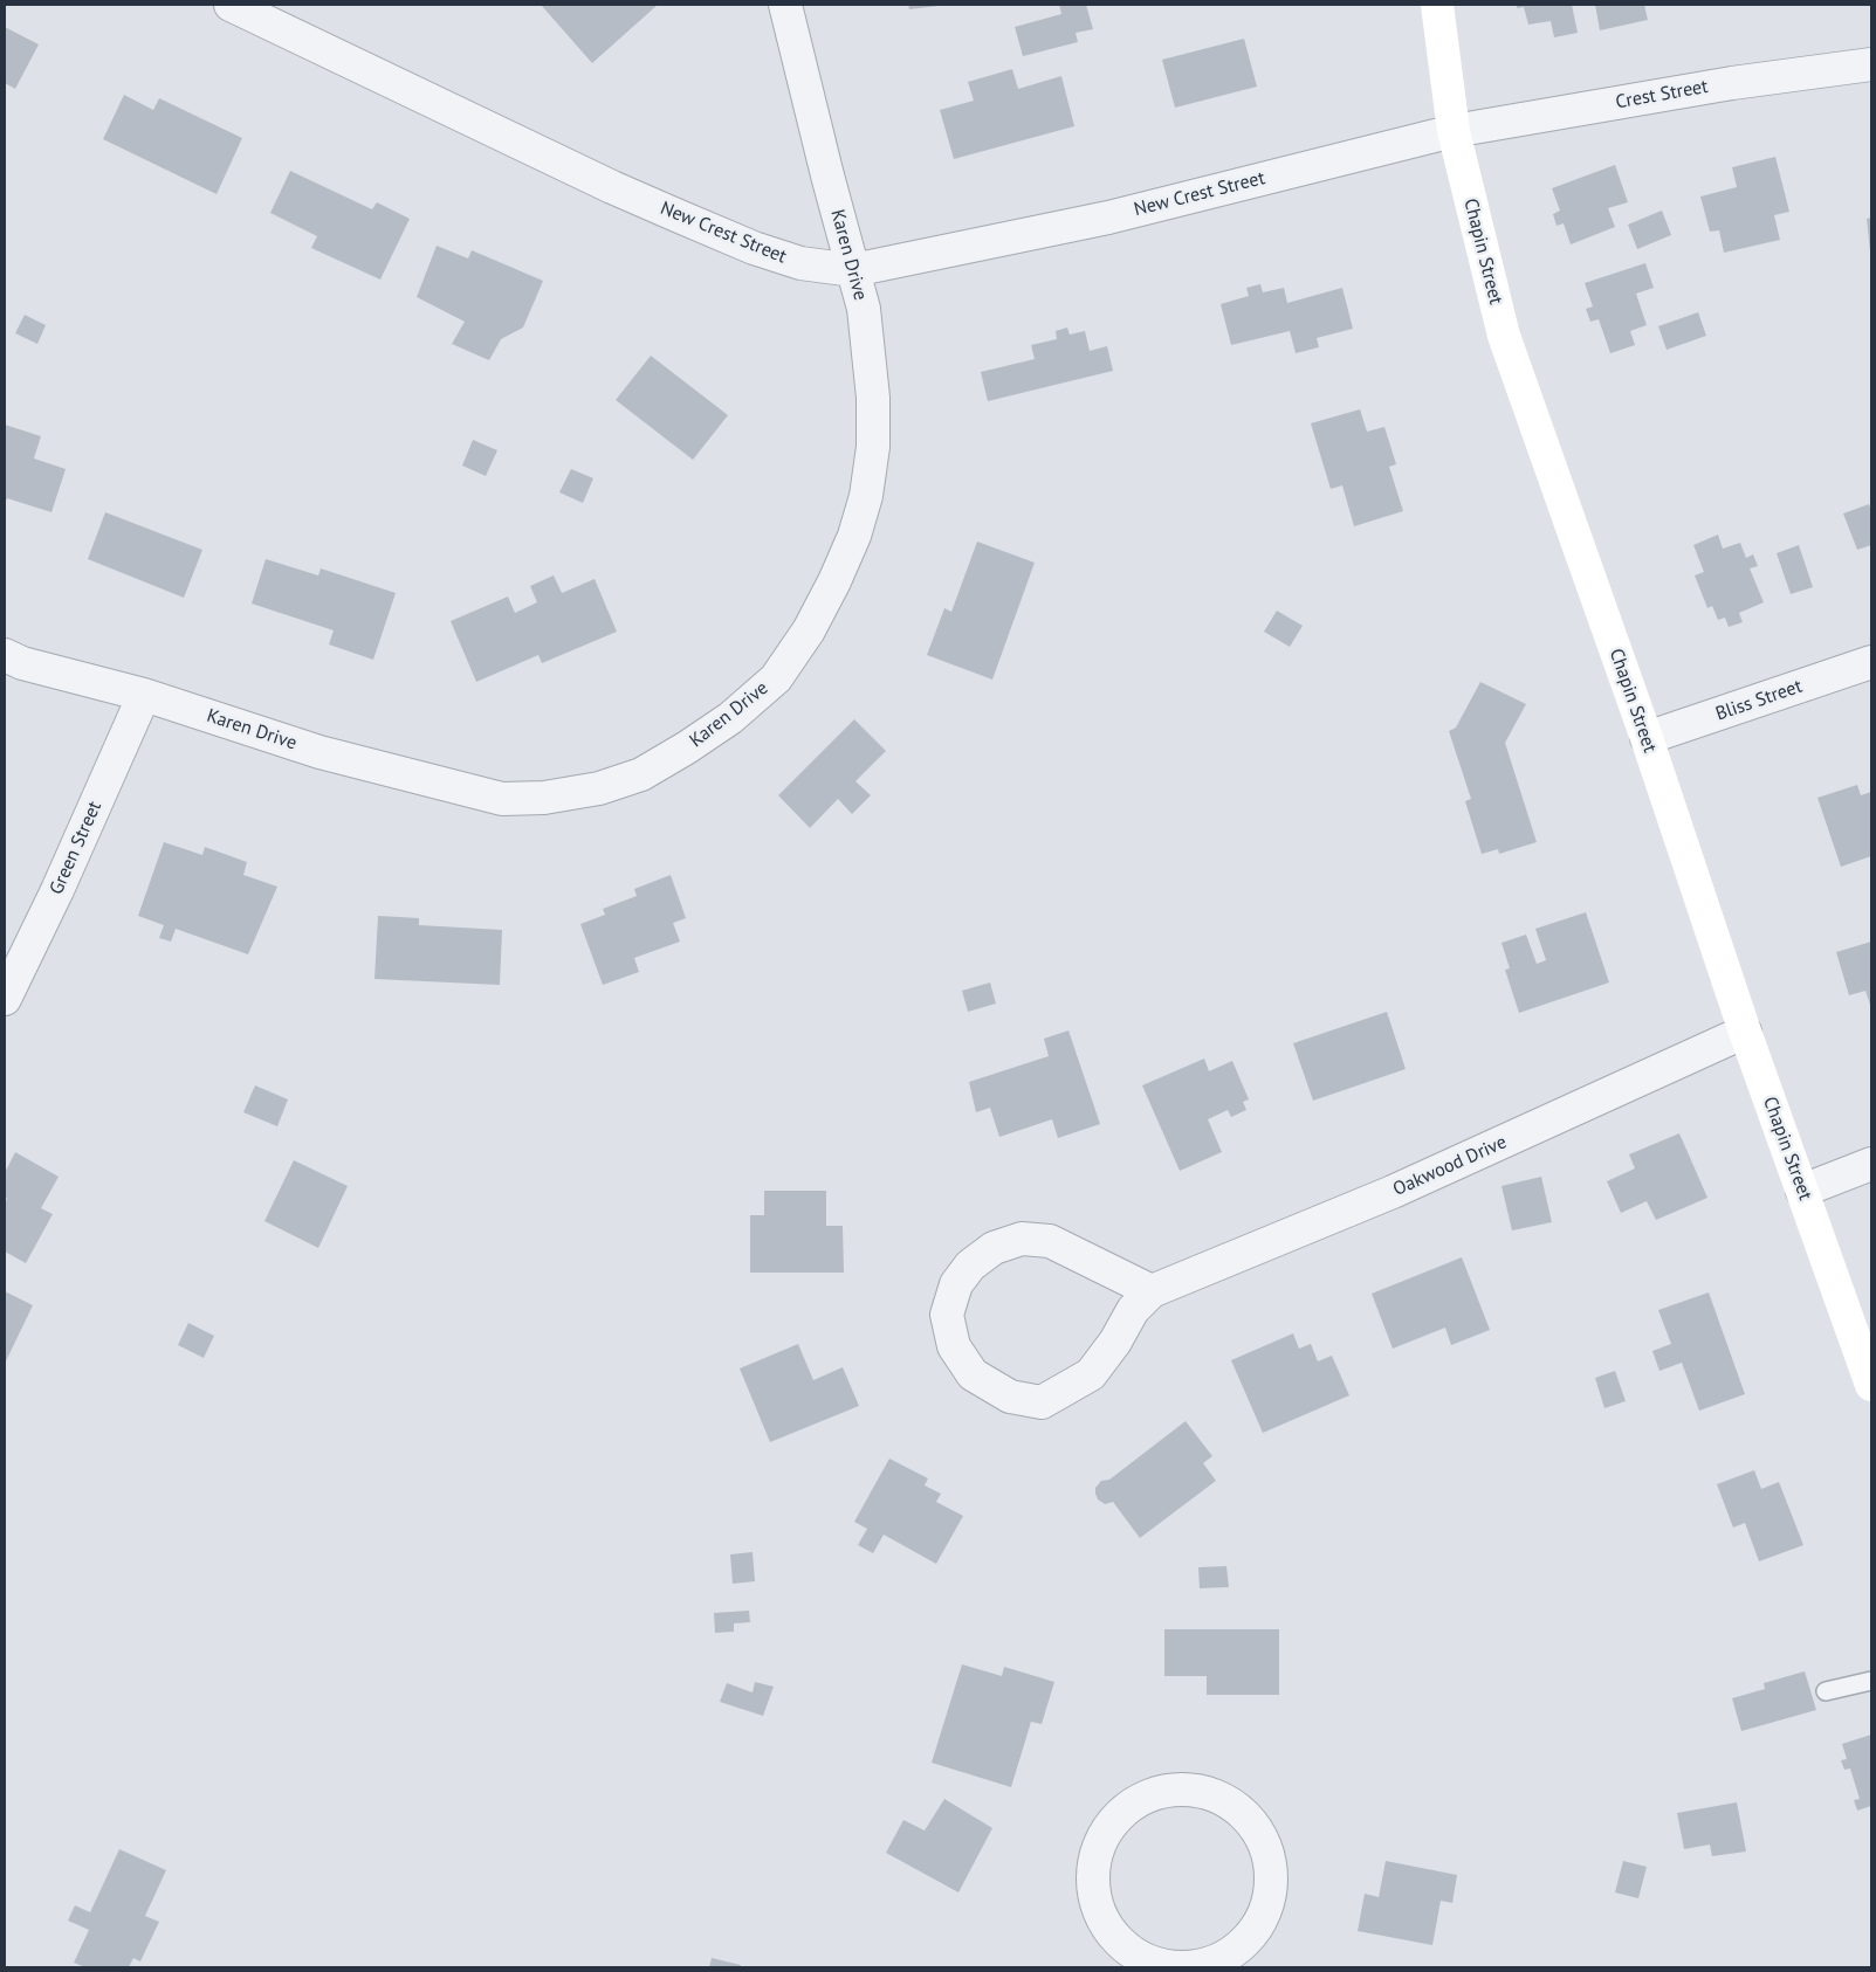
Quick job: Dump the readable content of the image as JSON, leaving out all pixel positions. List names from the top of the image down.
{
  "streets": {
    "main road": ["Chapin Street"],
    "street": [
      "Crest Street",
      "New Crest Street",
      "Karen Drive",
      "Bliss Street",
      "Green Street",
      "Oakwood Drive"
    ]
  },
  "crossings": [
    ["Crest Street", "New Crest Street"],
    ["Crest Street", "Chapin Street"],
    ["New Crest Street", "Chapin Street"],
    ["New Crest Street", "Karen Drive"],
    ["Chapin Street", "Bliss Street"],
    ["Chapin Street", "Oakwood Drive"],
    ["Karen Drive", "Green Street"]
  ]
}
